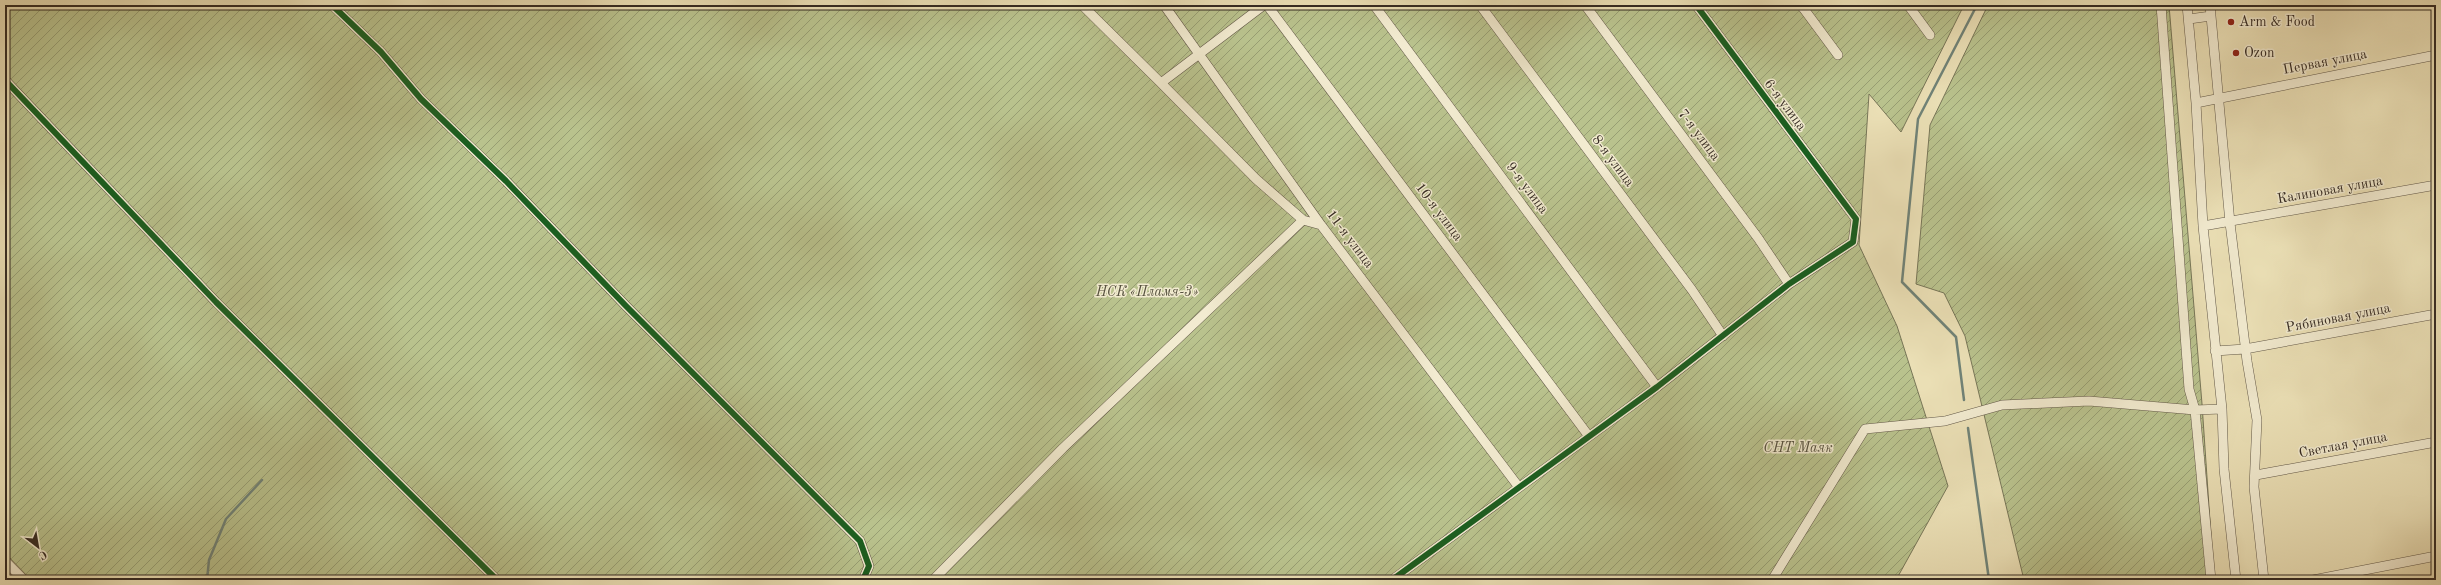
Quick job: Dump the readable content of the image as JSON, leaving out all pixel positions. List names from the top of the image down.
{
  "streets": {
    "street": [
      "Первая улица",
      "6-я улица",
      "7-я улица",
      "8-я улица",
      "9-я улица",
      "Калиновая улица",
      "10-я улица",
      "11-я улица",
      "Рябиновая улица",
      "Светлая улица"
    ]
  },
  "crossings": [
    ["6-я улица", "7-я улица"]
  ],
  "parks": ["НСК «Пламя-3»", "СНТ Маяк"],
  "places": ["Arm & Food", "Ozon"],
  "north": "bottom right"
}
